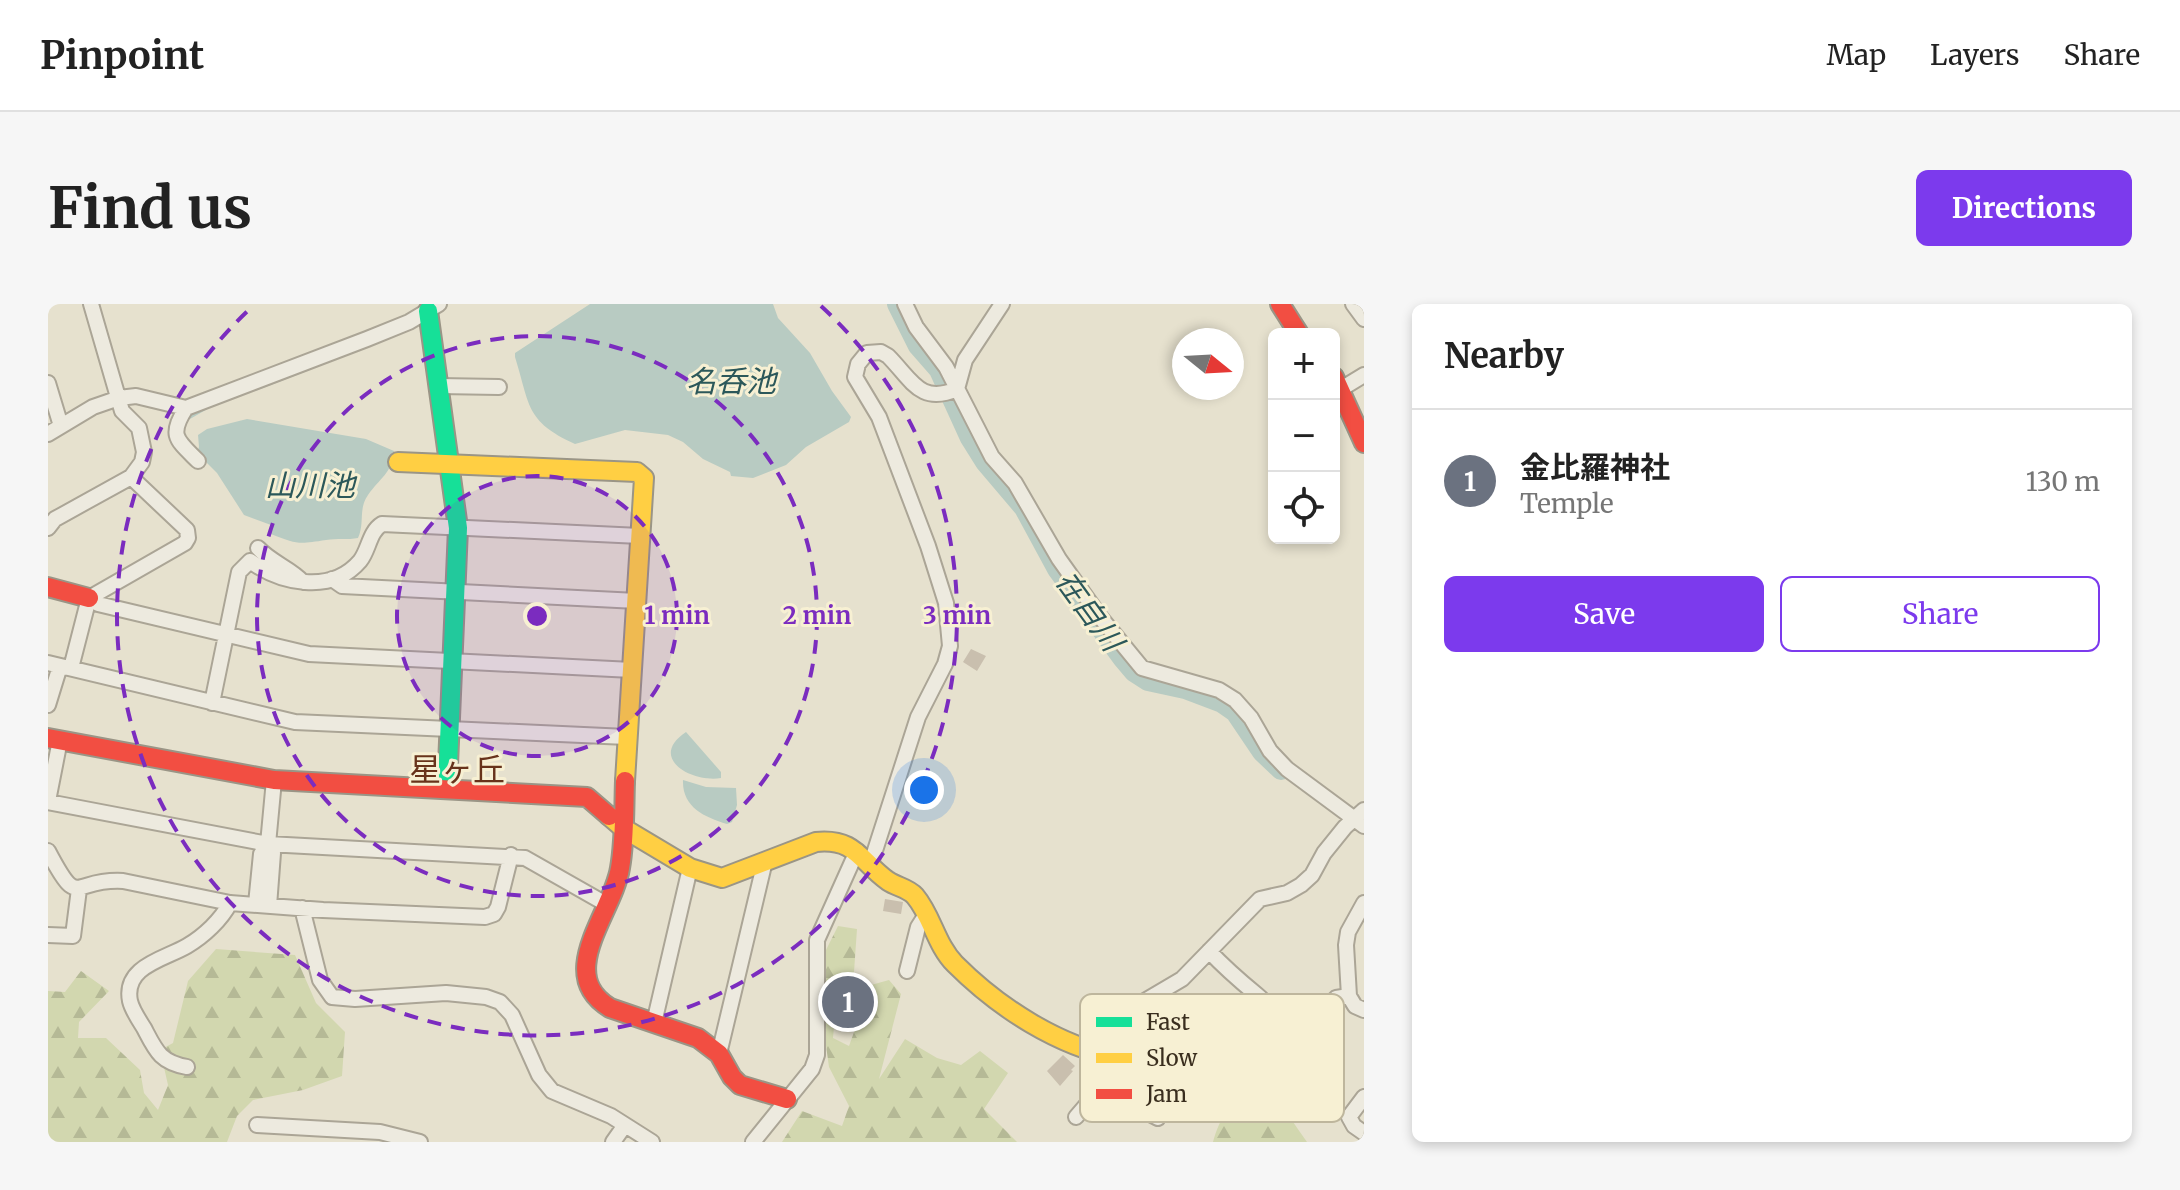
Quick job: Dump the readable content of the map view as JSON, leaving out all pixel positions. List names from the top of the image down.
{
  "districts": ["星ヶ丘"],
  "water": ["名呑池", "山川池", "在自川"],
  "legend": ["Fast", "Slow", "Jam"],
  "north": "right",
  "page": {
    "header": "Pinpoint",
    "nav": ["Map", "Layers", "Share"],
    "buttons": [
      "Directions",
      ["Save", "Share"]
    ],
    "title": "Find us",
    "heading": "Nearby",
    "map_buttons": ["+", "−"],
    "list": [
      {
        "mark": "1",
        "name": "金比羅神社",
        "note": "Temple",
        "value": "130 m"
      }
    ],
    "pins": "1"
  },
  "rings": ["1 min", "2 min", "3 min"]
}
